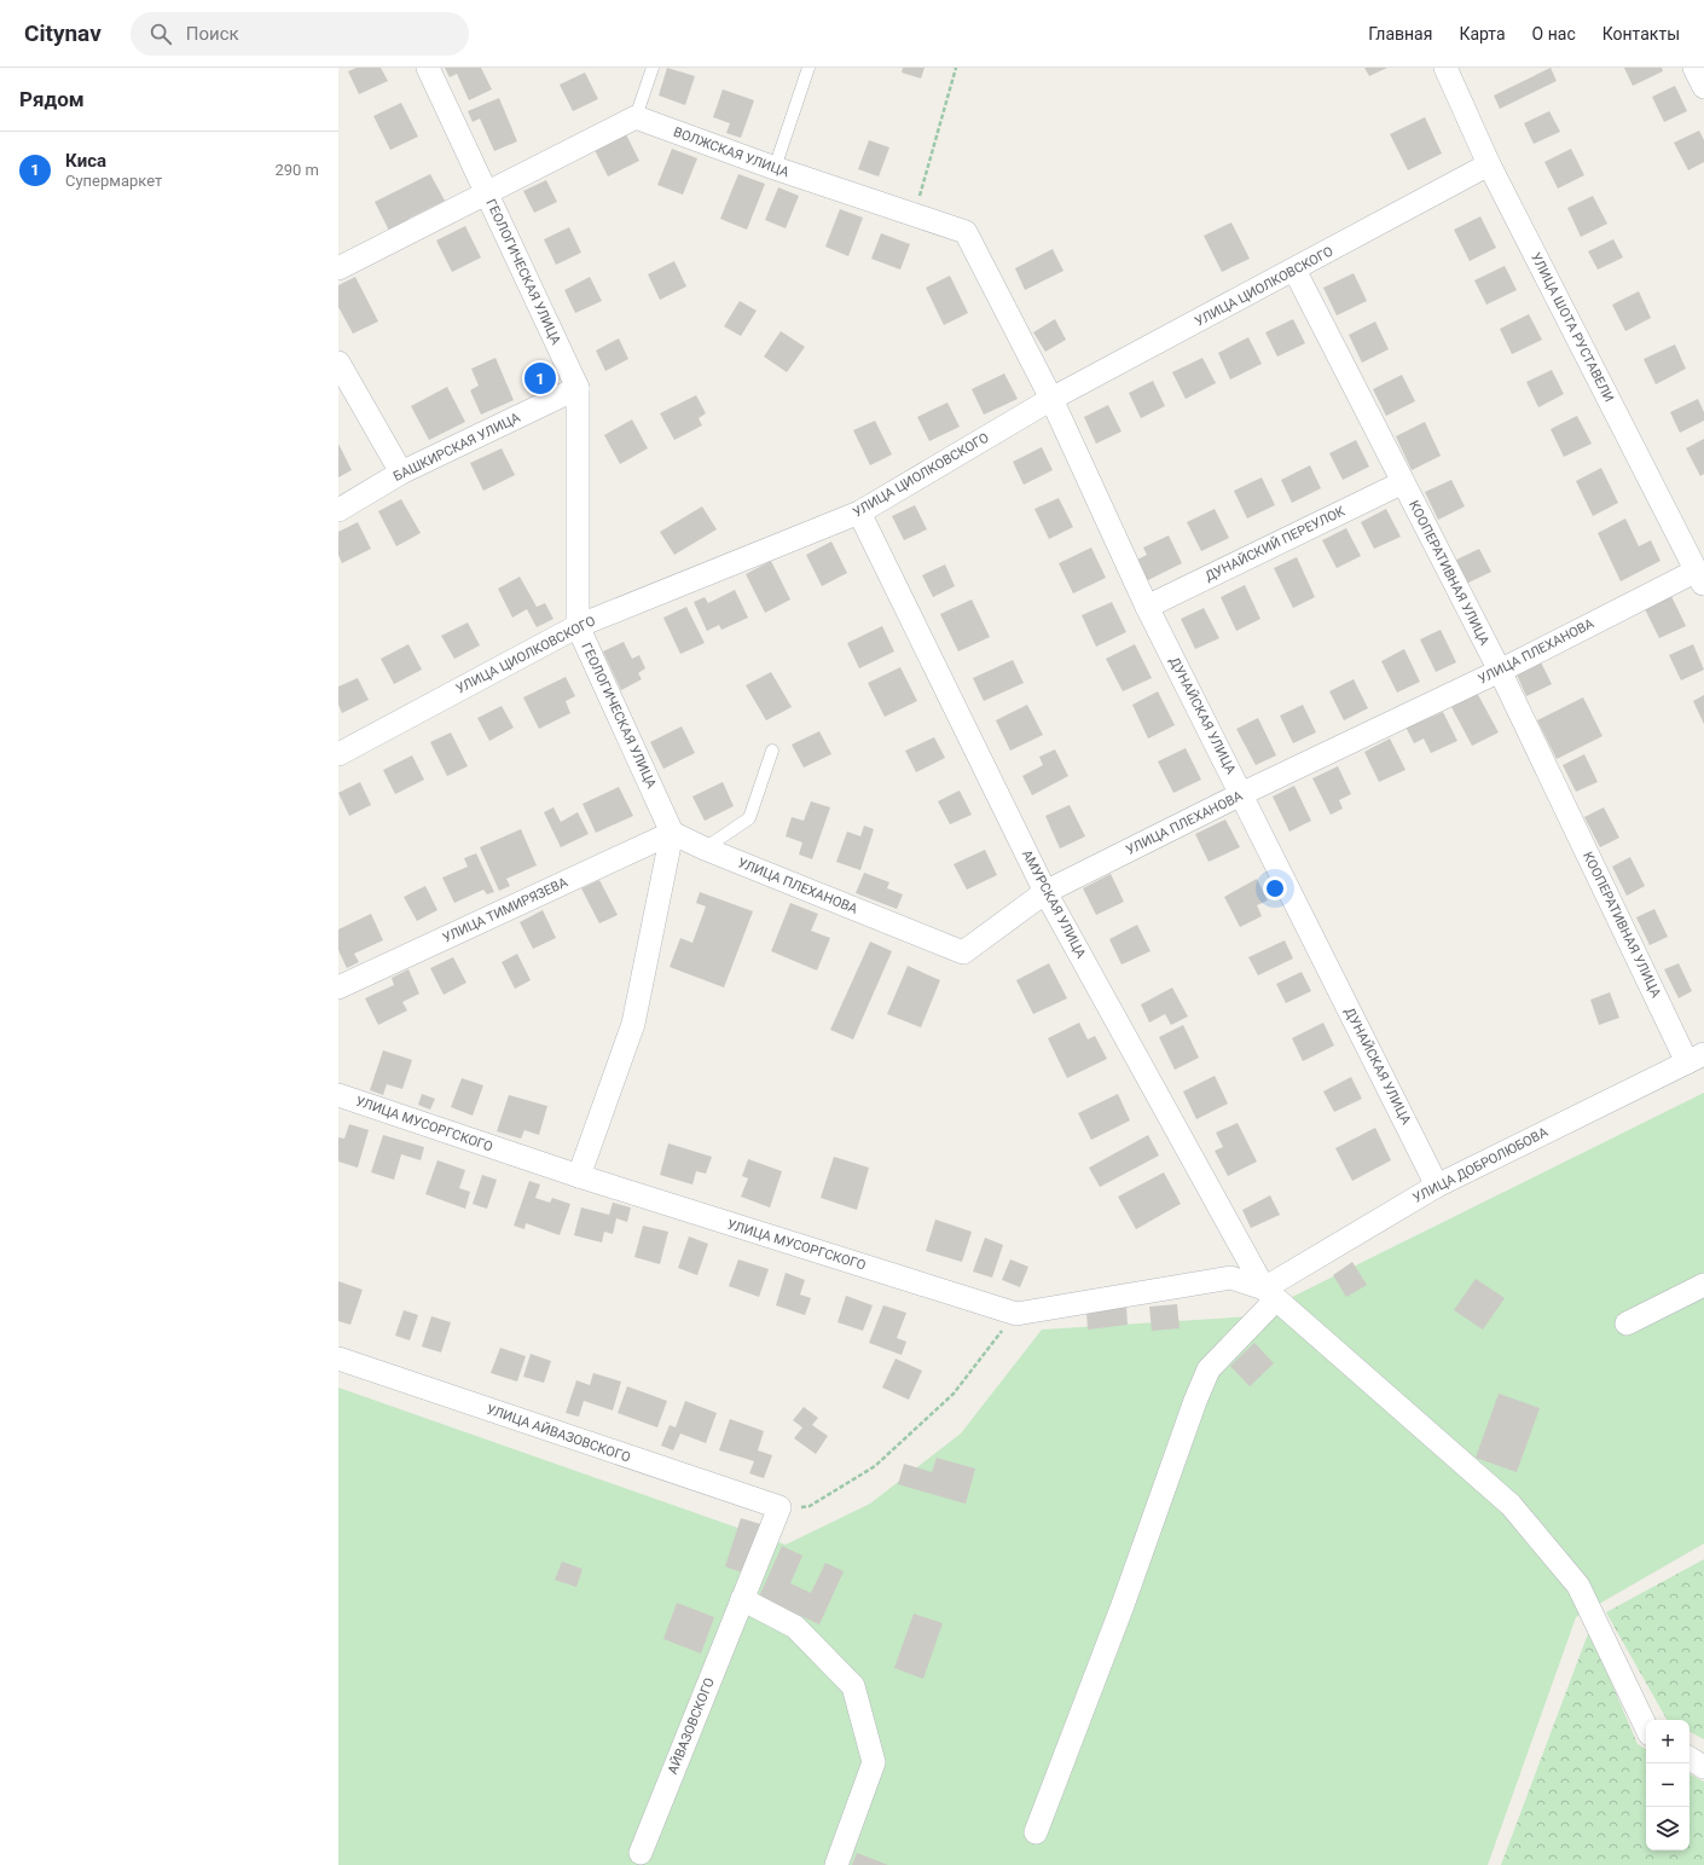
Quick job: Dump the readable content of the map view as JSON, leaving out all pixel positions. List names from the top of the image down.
{
  "streets": {
    "street": [
      "ВОЛЖСКАЯ УЛИЦА",
      "ГЕОЛОГИЧЕСКАЯ УЛИЦА",
      "УЛИЦА ЦИОЛКОВСКОГО",
      "УЛИЦА ШОТА РУСТАВЕЛИ",
      "БАШКИРСКАЯ УЛИЦА",
      "ДУНАЙСКИЙ ПЕРЕУЛОК",
      "КООПЕРАТИВНАЯ УЛИЦА",
      "УЛИЦА ПЛЕХАНОВА",
      "ДУНАЙСКАЯ УЛИЦА",
      "АМУРСКАЯ УЛИЦА",
      "УЛИЦА ТИМИРЯЗЕВА",
      "УЛИЦА МУСОРГСКОГО",
      "УЛИЦА ДОБРОЛЮБОВА",
      "УЛИЦА АЙВАЗОВСКОГО",
      "АЙВАЗОВСКОГО"
    ]
  },
  "crossings": [
    ["ВОЛЖСКАЯ УЛИЦА", "УЛИЦА ЦИОЛКОВСКОГО"],
    ["ВОЛЖСКАЯ УЛИЦА", "ДУНАЙСКАЯ УЛИЦА"],
    ["ГЕОЛОГИЧЕСКАЯ УЛИЦА", "УЛИЦА ЦИОЛКОВСКОГО"],
    ["ГЕОЛОГИЧЕСКАЯ УЛИЦА", "БАШКИРСКАЯ УЛИЦА"],
    ["ГЕОЛОГИЧЕСКАЯ УЛИЦА", "УЛИЦА ПЛЕХАНОВА"],
    ["ГЕОЛОГИЧЕСКАЯ УЛИЦА", "УЛИЦА ТИМИРЯЗЕВА"],
    ["УЛИЦА ЦИОЛКОВСКОГО", "УЛИЦА ШОТА РУСТАВЕЛИ"],
    ["УЛИЦА ЦИОЛКОВСКОГО", "КООПЕРАТИВНАЯ УЛИЦА"],
    ["УЛИЦА ЦИОЛКОВСКОГО", "ДУНАЙСКАЯ УЛИЦА"],
    ["УЛИЦА ЦИОЛКОВСКОГО", "АМУРСКАЯ УЛИЦА"],
    ["УЛИЦА ШОТА РУСТАВЕЛИ", "УЛИЦА ПЛЕХАНОВА"],
    ["ДУНАЙСКИЙ ПЕРЕУЛОК", "КООПЕРАТИВНАЯ УЛИЦА"],
    ["ДУНАЙСКИЙ ПЕРЕУЛОК", "ДУНАЙСКАЯ УЛИЦА"],
    ["КООПЕРАТИВНАЯ УЛИЦА", "УЛИЦА ПЛЕХАНОВА"],
    ["КООПЕРАТИВНАЯ УЛИЦА", "УЛИЦА ДОБРОЛЮБОВА"],
    ["УЛИЦА ПЛЕХАНОВА", "ДУНАЙСКАЯ УЛИЦА"],
    ["УЛИЦА ПЛЕХАНОВА", "АМУРСКАЯ УЛИЦА"],
    ["УЛИЦА ПЛЕХАНОВА", "УЛИЦА ТИМИРЯЗЕВА"],
    ["ДУНАЙСКАЯ УЛИЦА", "УЛИЦА ДОБРОЛЮБОВА"],
    ["АМУРСКАЯ УЛИЦА", "УЛИЦА МУСОРГСКОГО"],
    ["АМУРСКАЯ УЛИЦА", "УЛИЦА ДОБРОЛЮБОВА"],
    ["УЛИЦА МУСОРГСКОГО", "УЛИЦА ДОБРОЛЮБОВА"],
    ["УЛИЦА АЙВАЗОВСКОГО", "АЙВАЗОВСКОГО"]
  ],
  "page": {
    "header": "Citynav",
    "search": "Поиск",
    "nav": [
      "Главная",
      "Карта",
      "О нас",
      "Контакты"
    ],
    "heading": "Рядом",
    "list": [
      {
        "mark": "1",
        "name": "Киса",
        "note": "Супермаркет",
        "value": "290 m"
      }
    ],
    "pins": "1",
    "map_buttons": ["+", "−"]
  }
}
